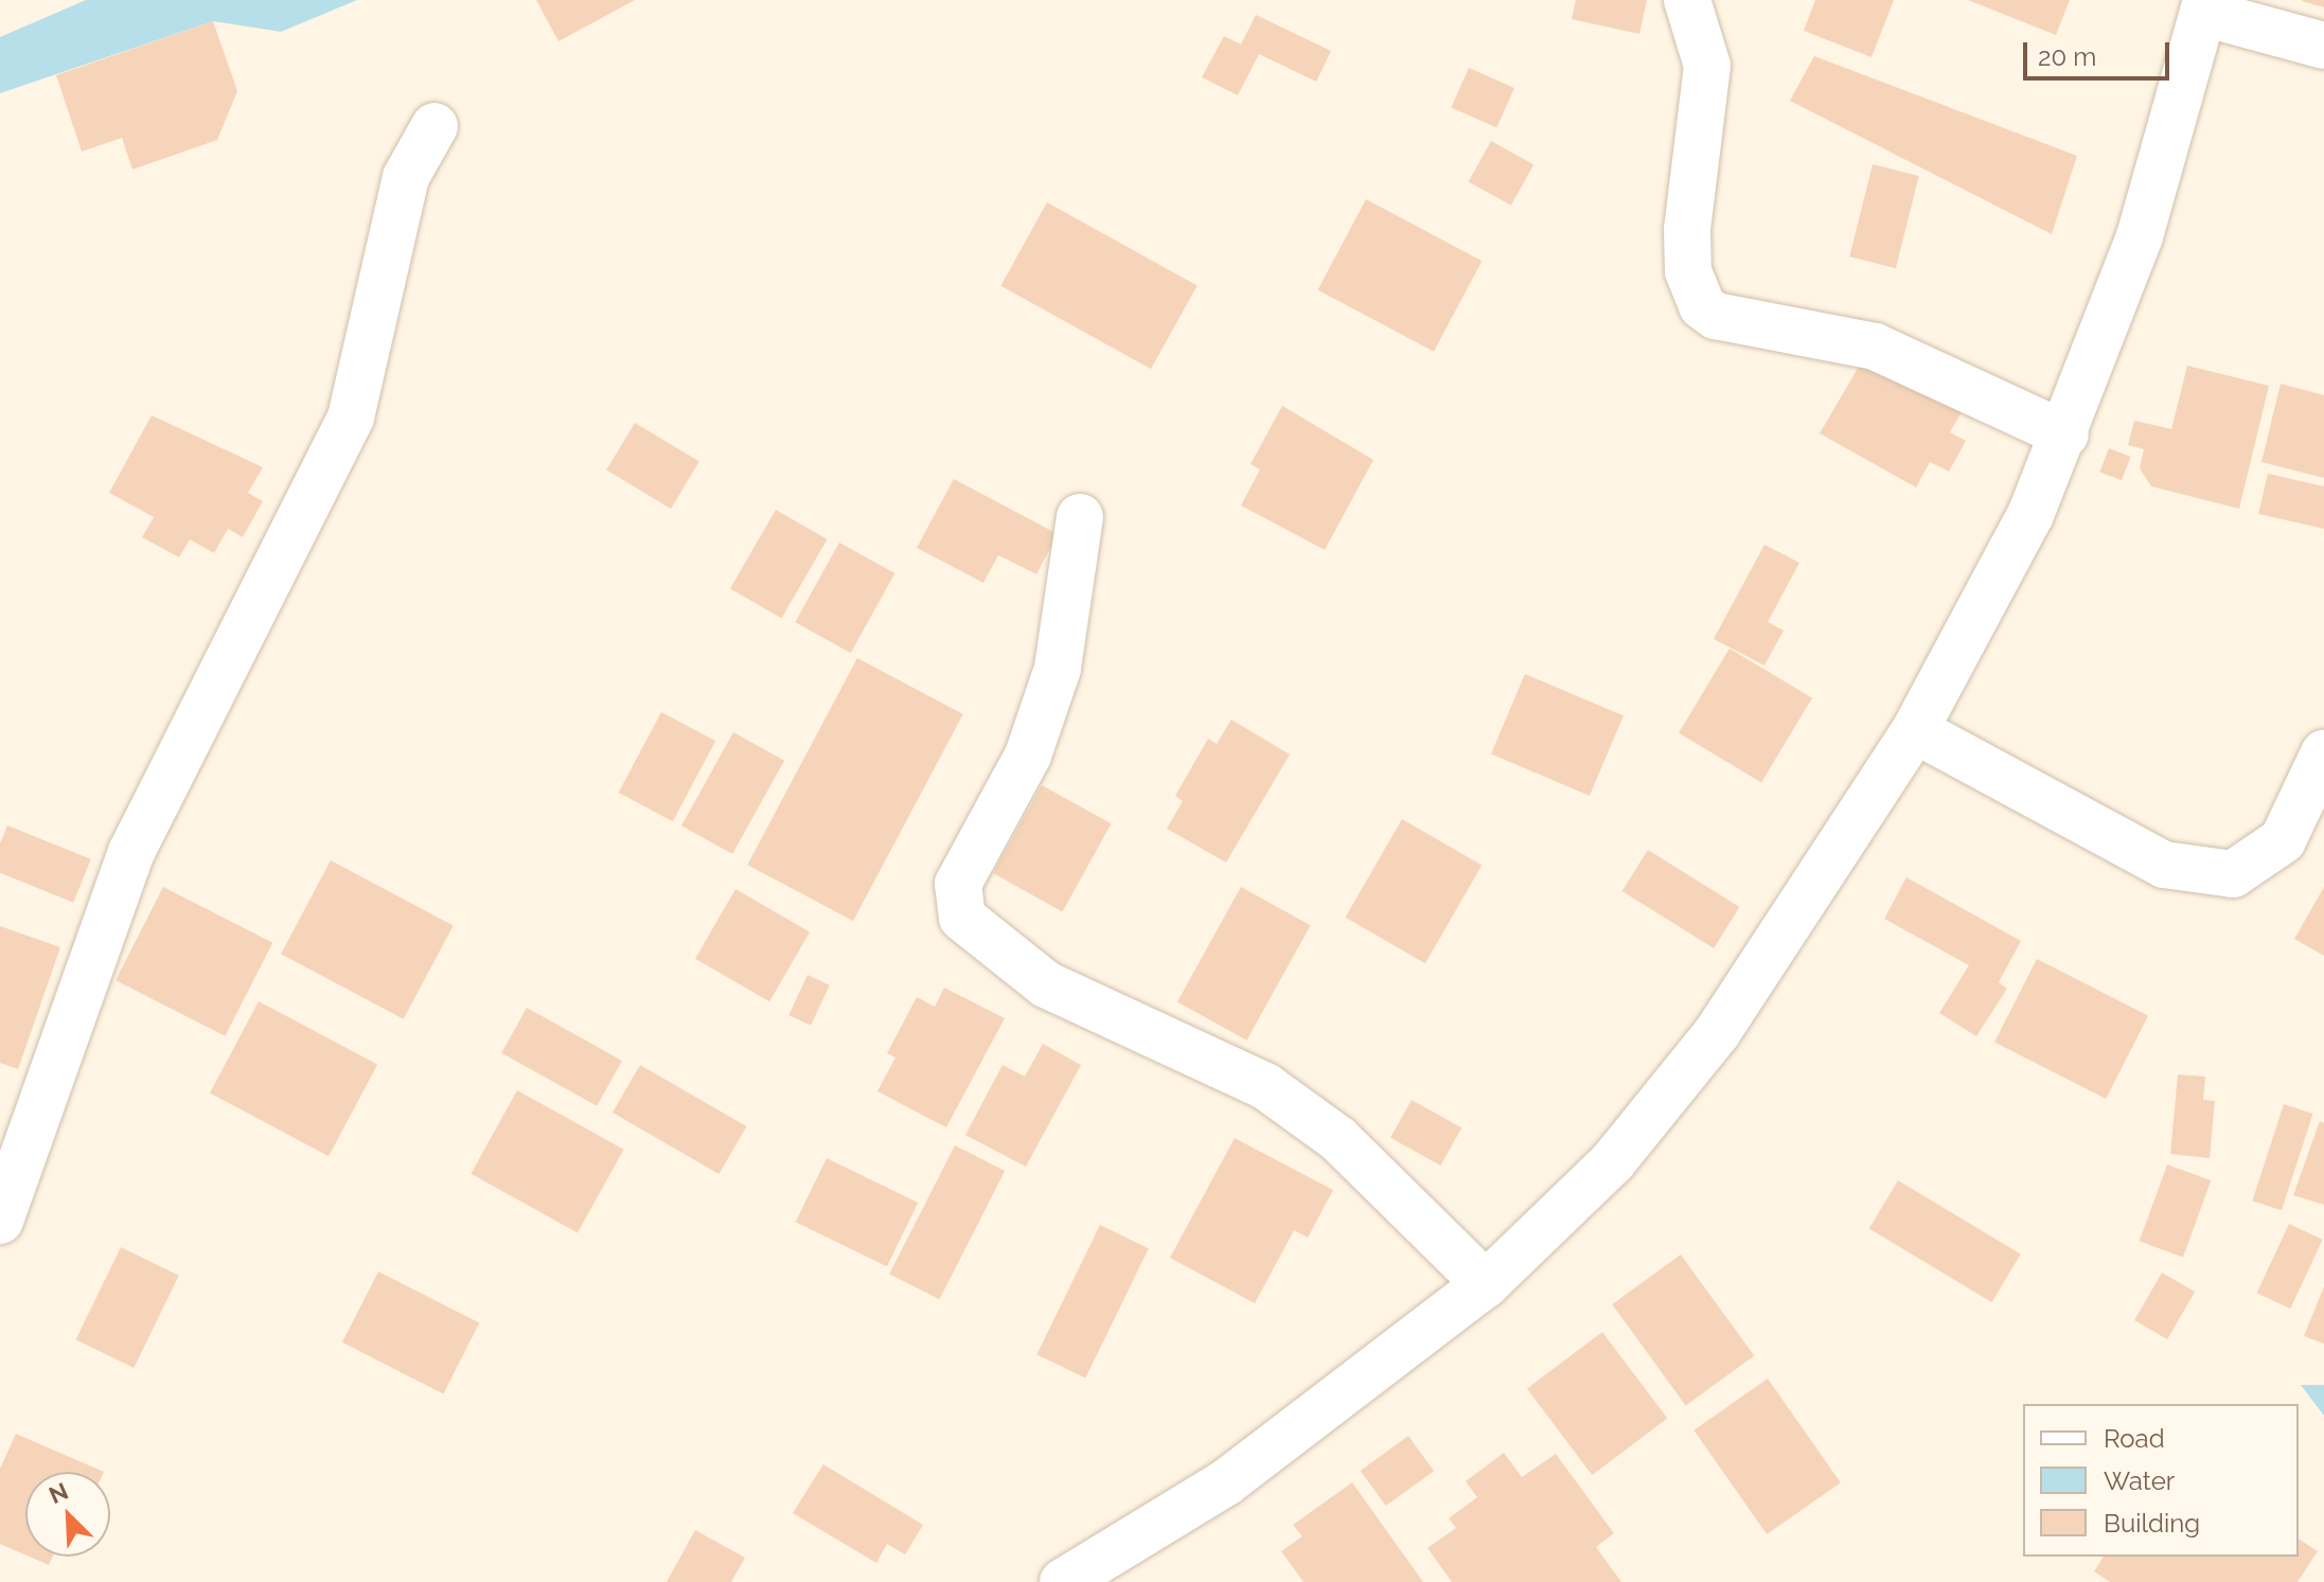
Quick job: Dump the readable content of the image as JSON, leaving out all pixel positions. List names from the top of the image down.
{
  "legend": ["Road", "Water", "Building"],
  "scale_bar": "20 m",
  "north": "top left"
}
